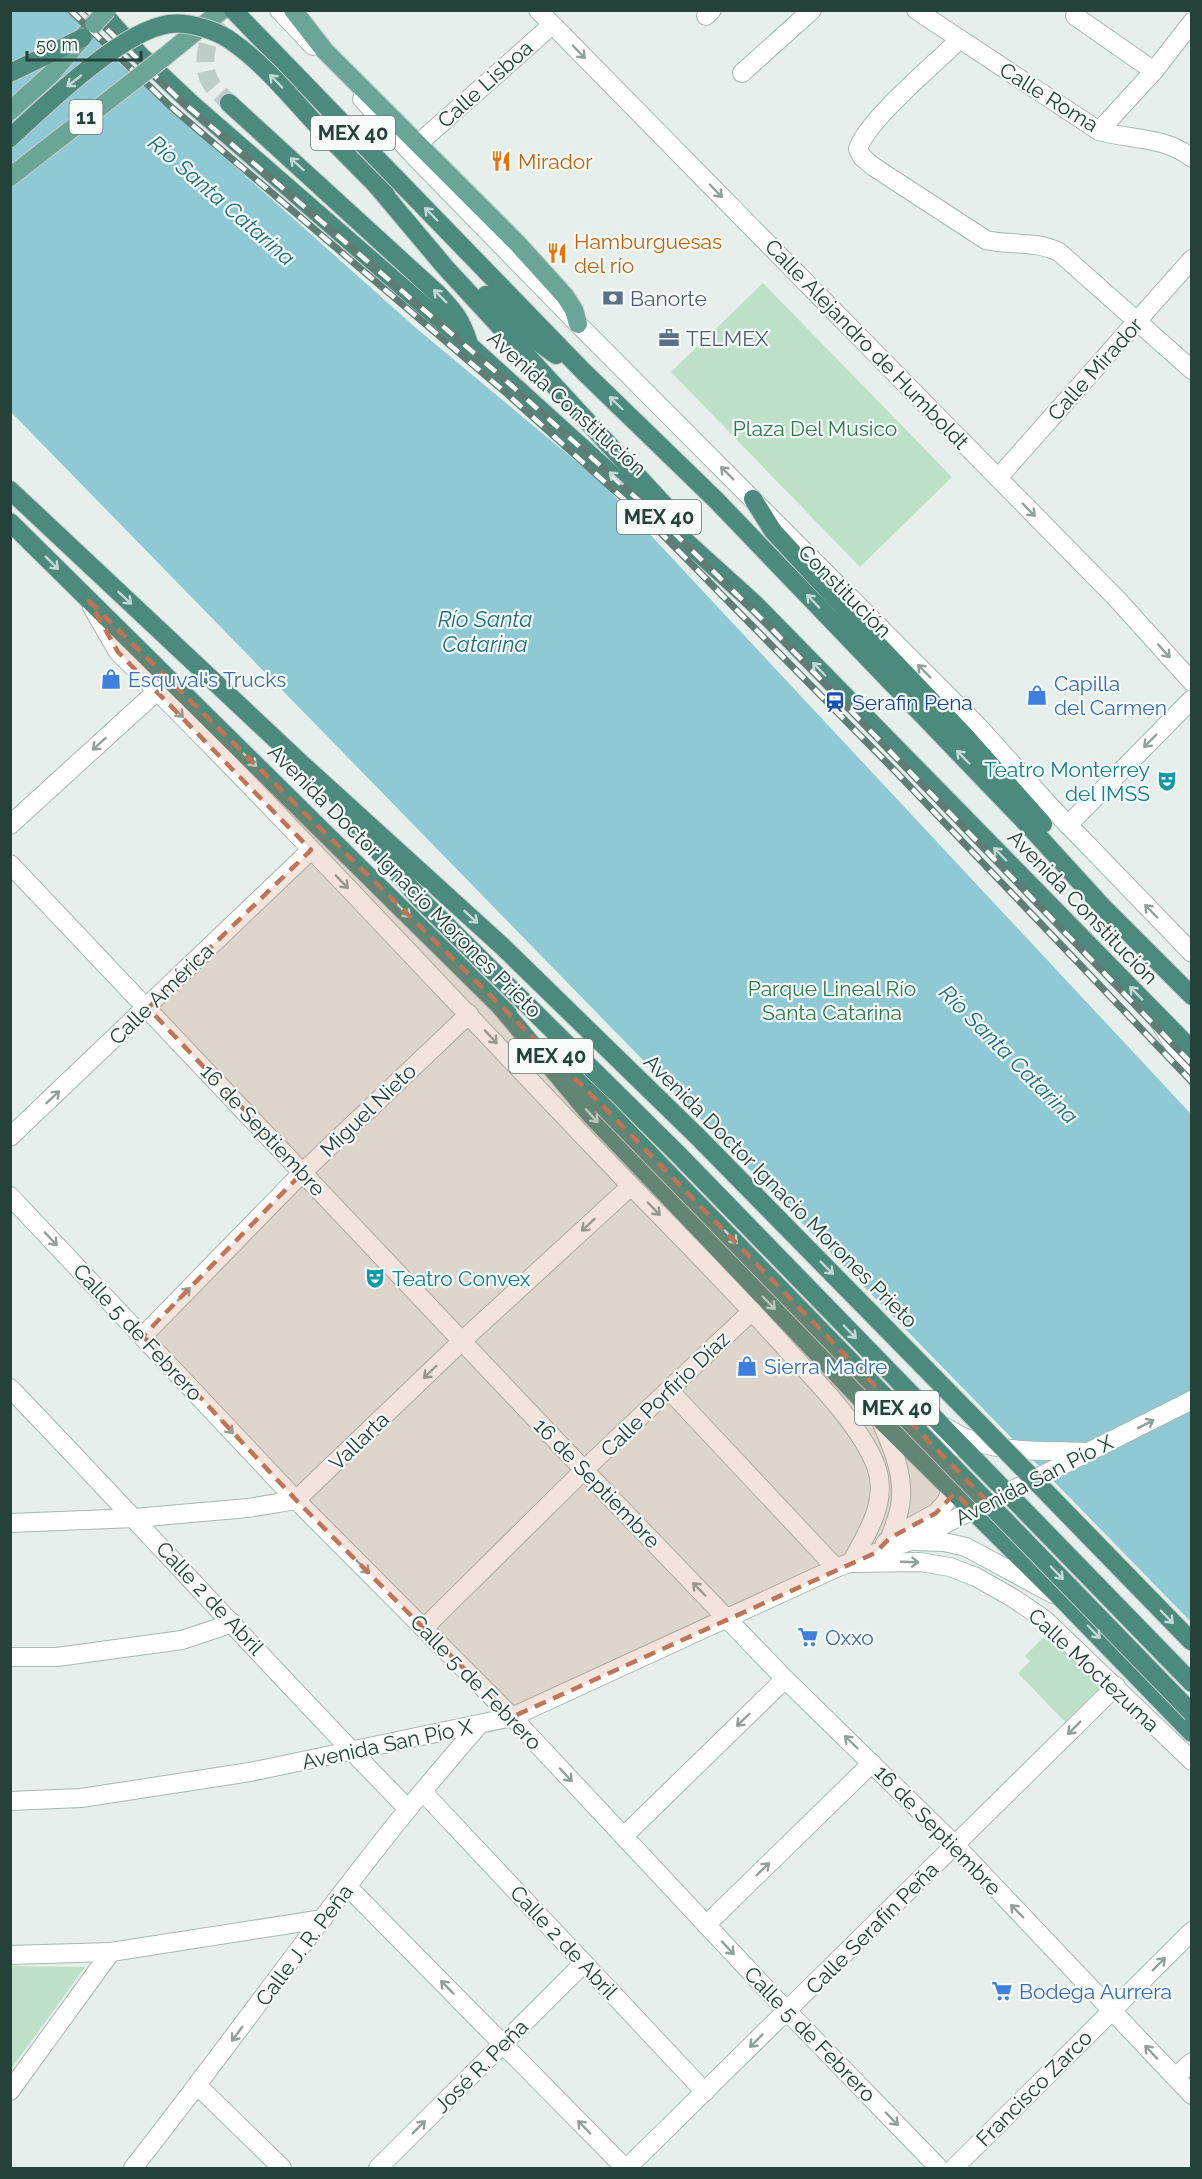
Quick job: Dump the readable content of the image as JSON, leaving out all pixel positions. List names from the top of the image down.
{
  "streets": {
    "highway": ["MEX 40", "Avenida Constitución", "Avenida Doctor Ignacio Morones Prieto"],
    "main road": ["11"],
    "street": [
      "Calle Lisboa",
      "Calle Roma",
      "Calle Alejandro de Humboldt",
      "Calle Mirador",
      "Constitución",
      "Calle América",
      "Miguel Nieto",
      "16 de Septiembre",
      "Calle 5 de Febrero",
      "Calle Porfirio Díaz",
      "Vallarta",
      "Avenida San Pío X",
      "Calle 2 de Abril",
      "Calle Moctezuma",
      "Calle Serafín Peña",
      "Calle J. R. Peña",
      "José R. Peña",
      "Francisco Zarco"
    ]
  },
  "crossings": [
    ["Calle Lisboa", "Calle Alejandro de Humboldt"],
    ["11", "Avenida Constitución"],
    ["MEX 40", "Avenida Doctor Ignacio Morones Prieto"],
    ["MEX 40", "Avenida San Pío X"],
    ["Calle Alejandro de Humboldt", "Calle Mirador"],
    ["Calle América", "16 de Septiembre"],
    ["Miguel Nieto", "16 de Septiembre"],
    ["Miguel Nieto", "Calle 5 de Febrero"],
    ["16 de Septiembre", "Calle Porfirio Díaz"],
    ["16 de Septiembre", "Vallarta"],
    ["16 de Septiembre", "Avenida San Pío X"],
    ["16 de Septiembre", "Calle Serafín Peña"],
    ["16 de Septiembre", "Francisco Zarco"],
    ["Calle 5 de Febrero", "Calle Porfirio Díaz"],
    ["Calle 5 de Febrero", "Vallarta"],
    ["Calle 5 de Febrero", "Avenida San Pío X"],
    ["Calle 5 de Febrero", "Calle Serafín Peña"],
    ["Avenida San Pío X", "Calle 2 de Abril"],
    ["Avenida San Pío X", "Calle Moctezuma"],
    ["Avenida San Pío X", "Calle J. R. Peña"],
    ["Calle 2 de Abril", "Calle Serafín Peña"],
    ["Calle 2 de Abril", "Calle J. R. Peña"],
    ["Calle 2 de Abril", "José R. Peña"],
    ["Calle Moctezuma", "Calle Serafín Peña"]
  ],
  "one_way": [
    "Calle Alejandro de Humboldt",
    "Constitución",
    "Calle América",
    "Miguel Nieto",
    "Calle 5 de Febrero",
    "Vallarta",
    "Calle Serafín Peña",
    "Calle J. R. Peña",
    "José R. Peña"
  ],
  "water": ["Río Santa Catarina"],
  "parks": ["Plaza Del Musico", "Parque Lineal Río Santa Catarina"],
  "places": {
    "restaurant": ["Mirador", "Hamburguesas del río"],
    "bank": ["Banorte"],
    "office": ["TELMEX"],
    "shop": ["Esquval's Trucks", "Capilla del Carmen", "Sierra Madre"],
    "station": ["Serafin Pena"],
    "theatre": ["Teatro Monterrey del IMSS", "Teatro Convex"],
    "supermarket": ["Oxxo", "Bodega Aurrera"]
  },
  "scale_bar": "50 m"
}
